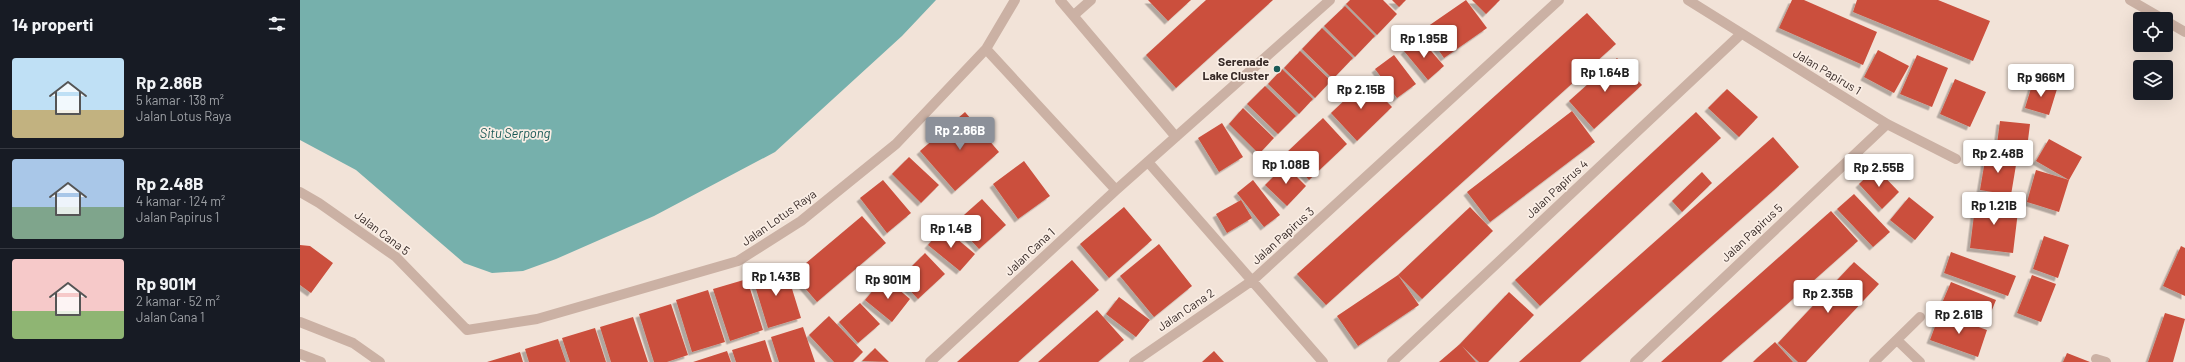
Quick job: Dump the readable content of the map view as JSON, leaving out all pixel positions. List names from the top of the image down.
{
  "streets": {
    "street": [
      "Jalan Papirus 1",
      "Jalan Papirus 4",
      "Jalan Lotus Raya",
      "Jalan Cana 5",
      "Jalan Papirus 5",
      "Jalan Papirus 3",
      "Jalan Cana 1",
      "Jalan Cana 2"
    ]
  },
  "crossings": [
    ["Jalan Papirus 1", "Jalan Papirus 4"],
    ["Jalan Papirus 1", "Jalan Papirus 5"],
    ["Jalan Lotus Raya", "Jalan Cana 5"],
    ["Jalan Papirus 3", "Jalan Cana 2"]
  ],
  "water": ["Situ Serpong"],
  "places": ["Serenade Lake Cluster"],
  "page": {
    "heading": "14 properti",
    "price": [
      "Rp 1.95B",
      "Rp 1.64B",
      "Rp 966M",
      "Rp 2.15B",
      "Rp 2.86B",
      "Rp 2.48B",
      "Rp 1.08B",
      "Rp 2.55B",
      "Rp 1.21B",
      "Rp 1.4B",
      "Rp 1.43B",
      "Rp 901M",
      "Rp 2.35B",
      "Rp 2.61B"
    ],
    "list": [
      {
        "name": "Rp 2.86B",
        "note": "5 kamar · 138 m² · Jalan Lotus Raya"
      },
      {
        "name": "Rp 2.48B",
        "note": "4 kamar · 124 m² · Jalan Papirus 1"
      },
      {
        "name": "Rp 901M",
        "note": "2 kamar · 52 m² · Jalan Cana 1"
      }
    ]
  }
}
